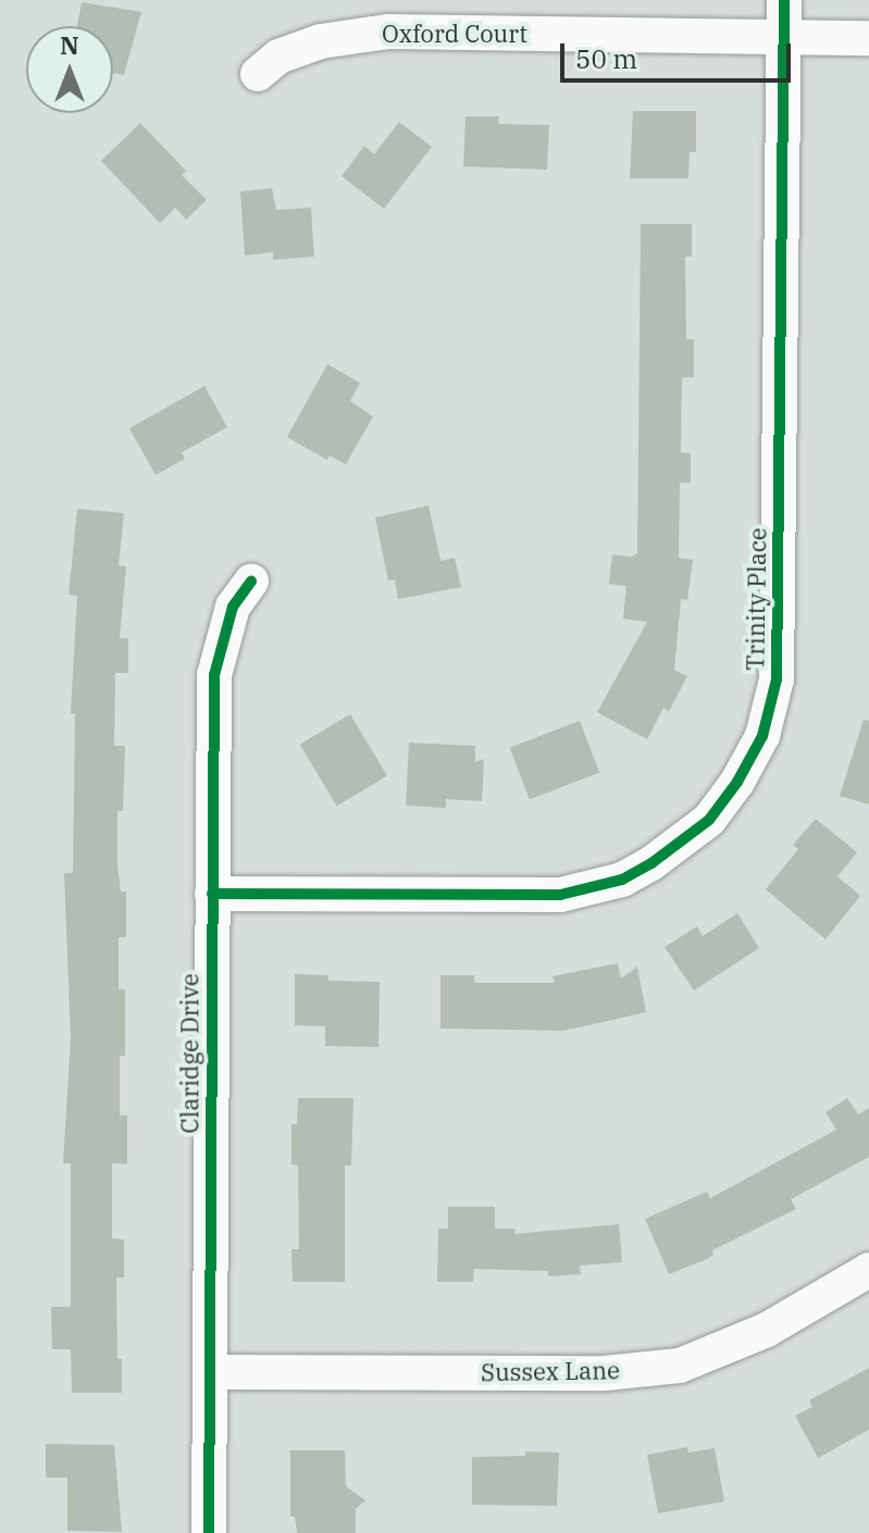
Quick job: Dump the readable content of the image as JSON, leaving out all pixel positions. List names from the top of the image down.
{
  "streets": {
    "street": [
      "Oxford Court",
      "Trinity Place",
      "Claridge Drive",
      "Sussex Lane"
    ]
  },
  "crossings": [
    ["Oxford Court", "Trinity Place"],
    ["Trinity Place", "Claridge Drive"],
    ["Claridge Drive", "Sussex Lane"]
  ],
  "scale_bar": "50 m",
  "north": "top"
}
